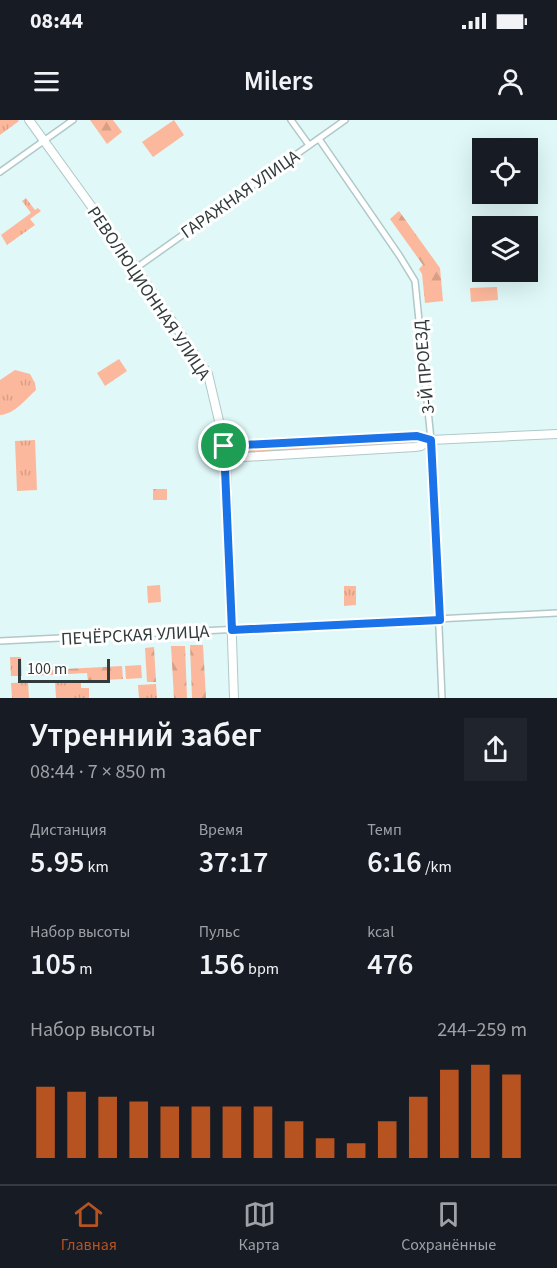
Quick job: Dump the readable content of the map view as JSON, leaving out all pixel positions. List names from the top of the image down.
{
  "streets": {
    "main road": ["РЕВОЛЮЦИОННАЯ УЛИЦА"],
    "street": ["ГАРАЖНАЯ УЛИЦА", "3-Й ПРОЕЗД", "ПЕЧЁРСКАЯ УЛИЦА"]
  },
  "crossings": [
    ["ГАРАЖНАЯ УЛИЦА", "РЕВОЛЮЦИОННАЯ УЛИЦА"],
    ["ГАРАЖНАЯ УЛИЦА", "3-Й ПРОЕЗД"],
    ["РЕВОЛЮЦИОННАЯ УЛИЦА", "ПЕЧЁРСКАЯ УЛИЦА"],
    ["3-Й ПРОЕЗД", "ПЕЧЁРСКАЯ УЛИЦА"]
  ],
  "scale_bar": "100 m",
  "page": {
    "status": "08:44",
    "header": "Milers",
    "scale": "100 m",
    "heading": ["Утренний забег", "08:44 · 7 × 850 m"],
    "stats": [
      ["Дистанция", "5.95 km"],
      ["Время", "37:17"],
      ["Темп", "6:16 /km"],
      ["Набор высоты", "105 m"],
      ["Пульс", "156 bpm"],
      ["kcal", "476"]
    ],
    "chart": ["Набор высоты", "244–259 m"],
    "tabs": ["Главная", "Карта", "Сохранённые"]
  }
}
